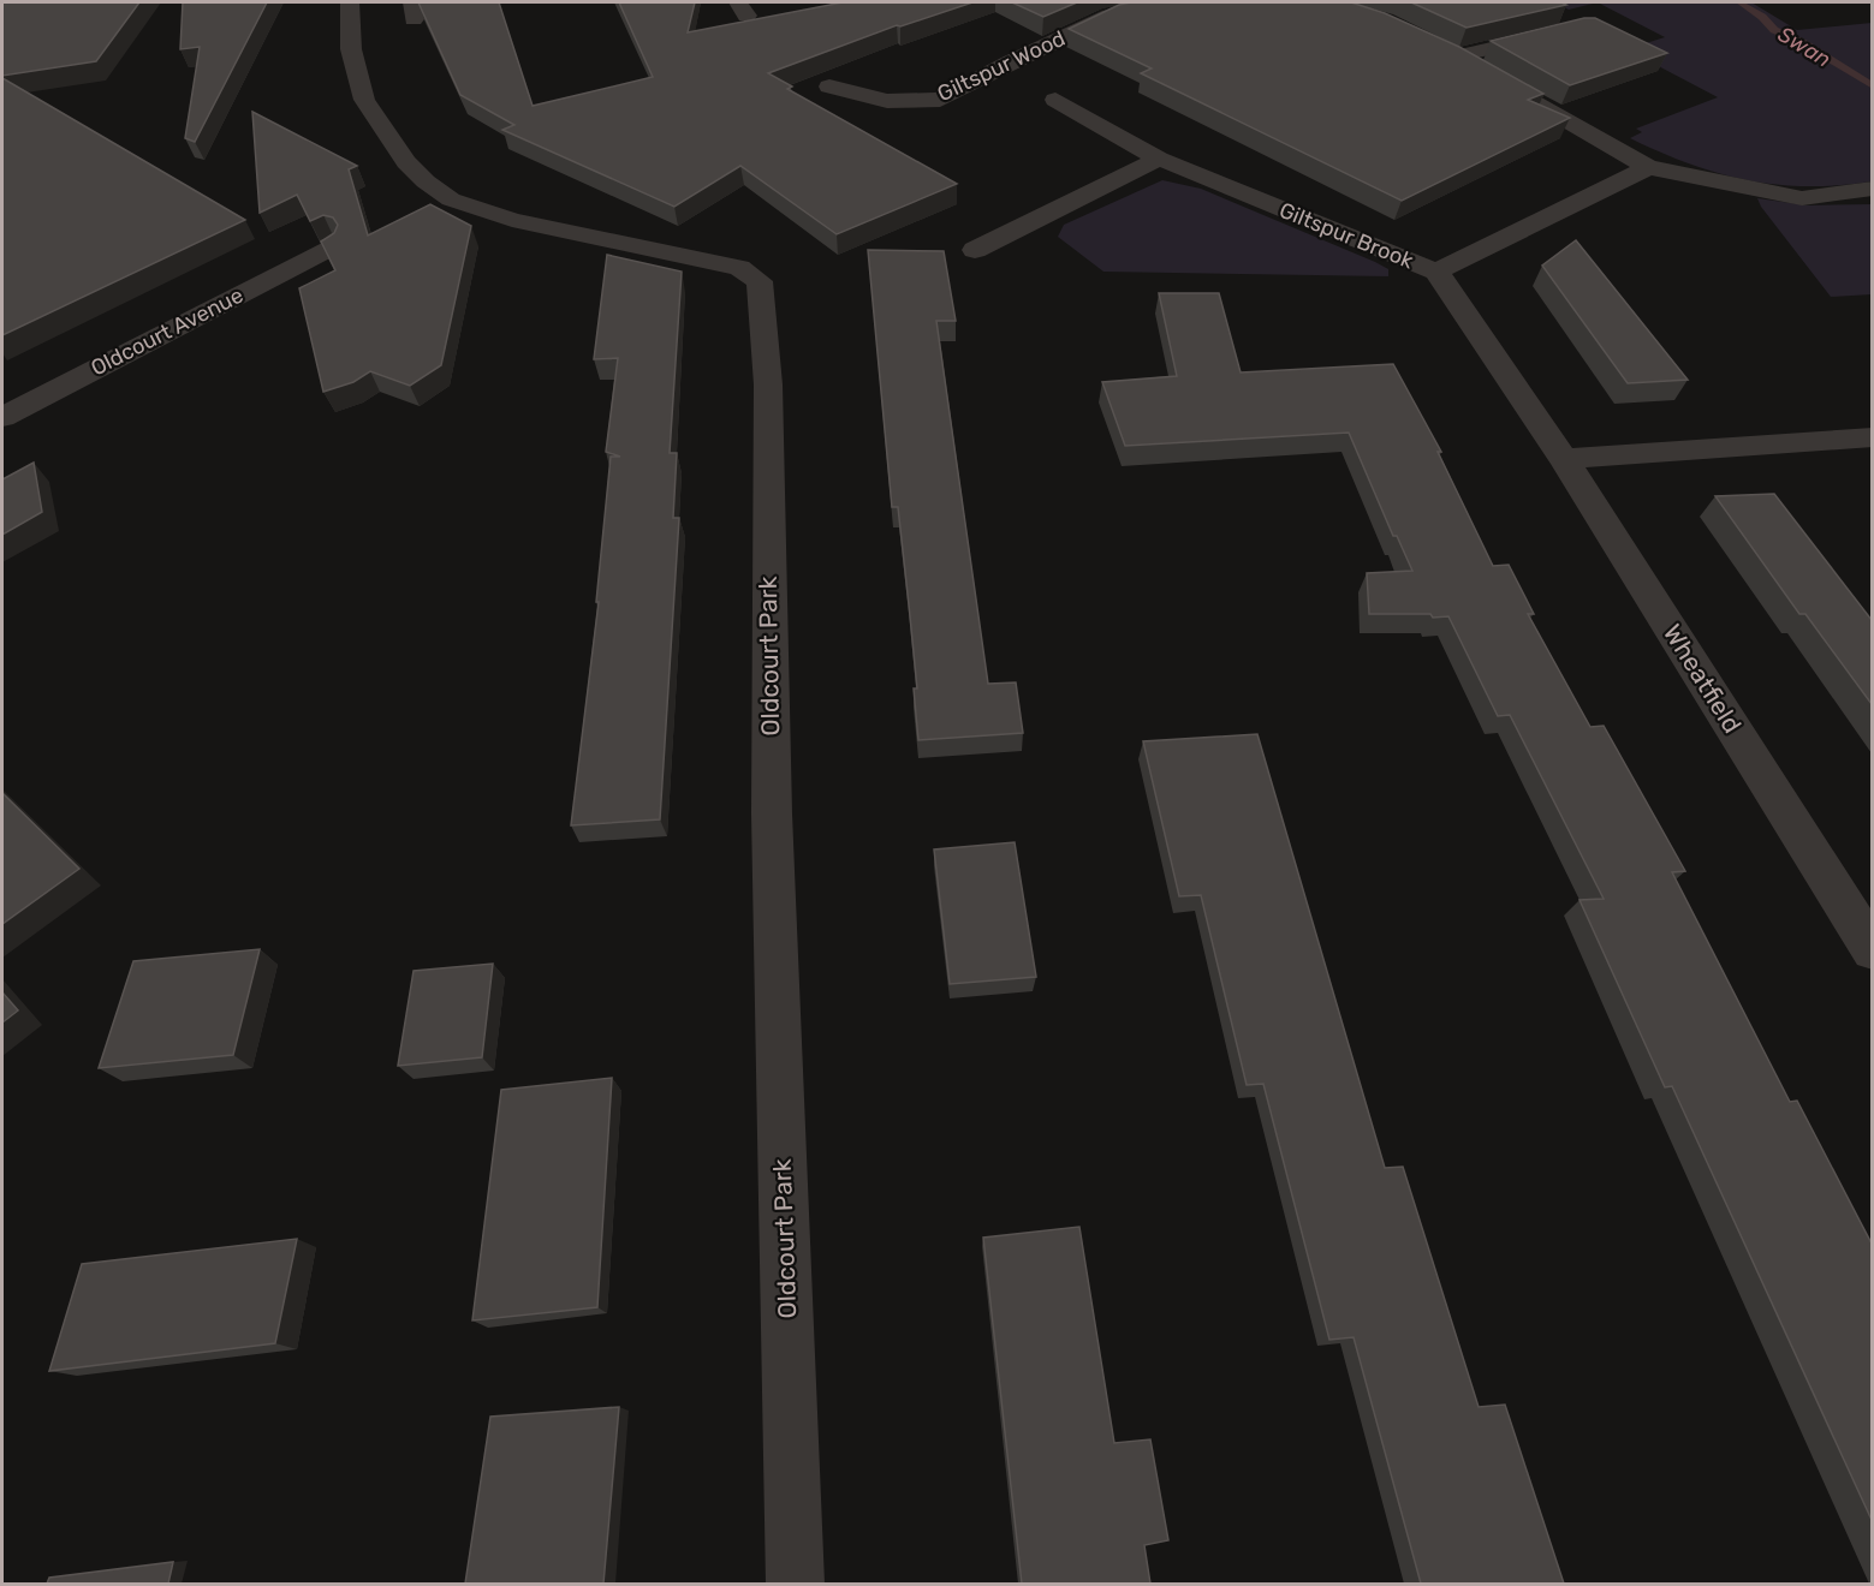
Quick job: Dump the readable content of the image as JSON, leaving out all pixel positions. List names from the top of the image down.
{
  "streets": {
    "street": [
      "Giltspur Wood",
      "Giltspur Brook",
      "Oldcourt Avenue",
      "Oldcourt Park",
      "Wheatfield"
    ]
  },
  "crossings": [
    ["Giltspur Brook", "Wheatfield"]
  ],
  "water": ["Swan"]
}
